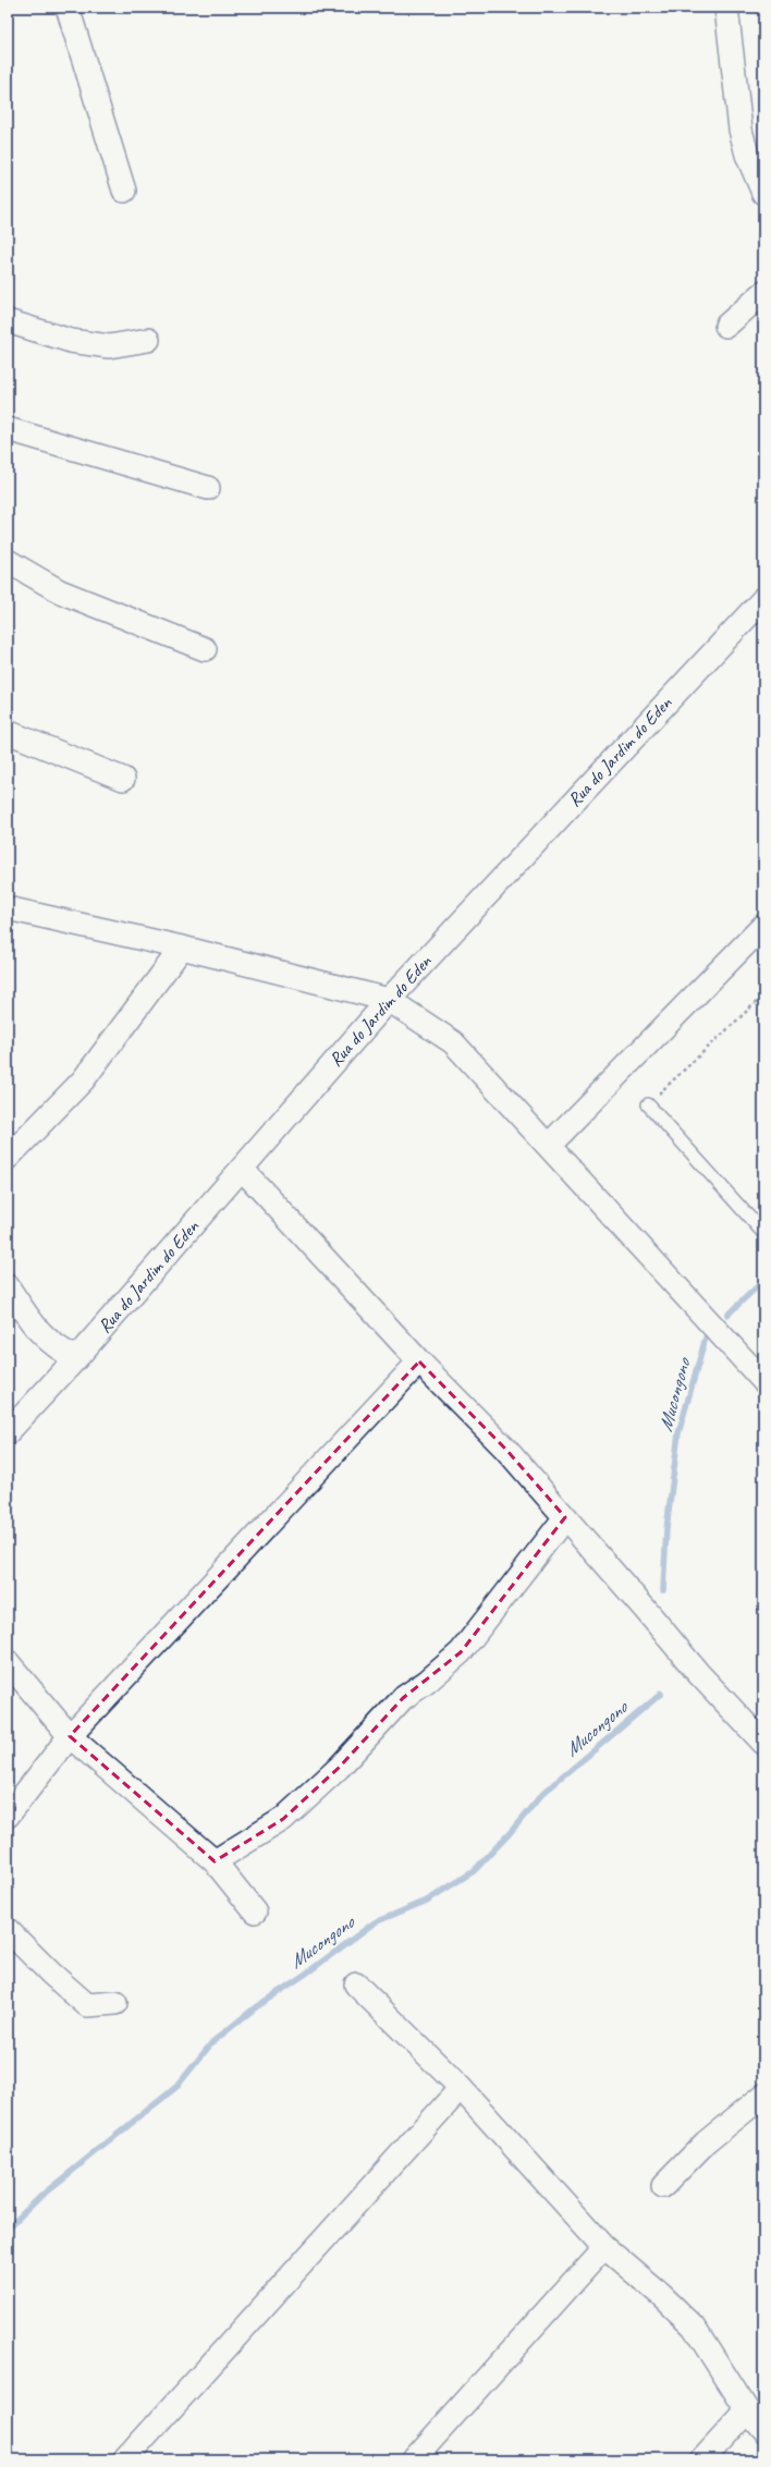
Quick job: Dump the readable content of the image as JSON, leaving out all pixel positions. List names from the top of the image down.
{
  "streets": {
    "street": ["Rua do Jardim do Eden"]
  },
  "water": ["Mucongono"]
}
